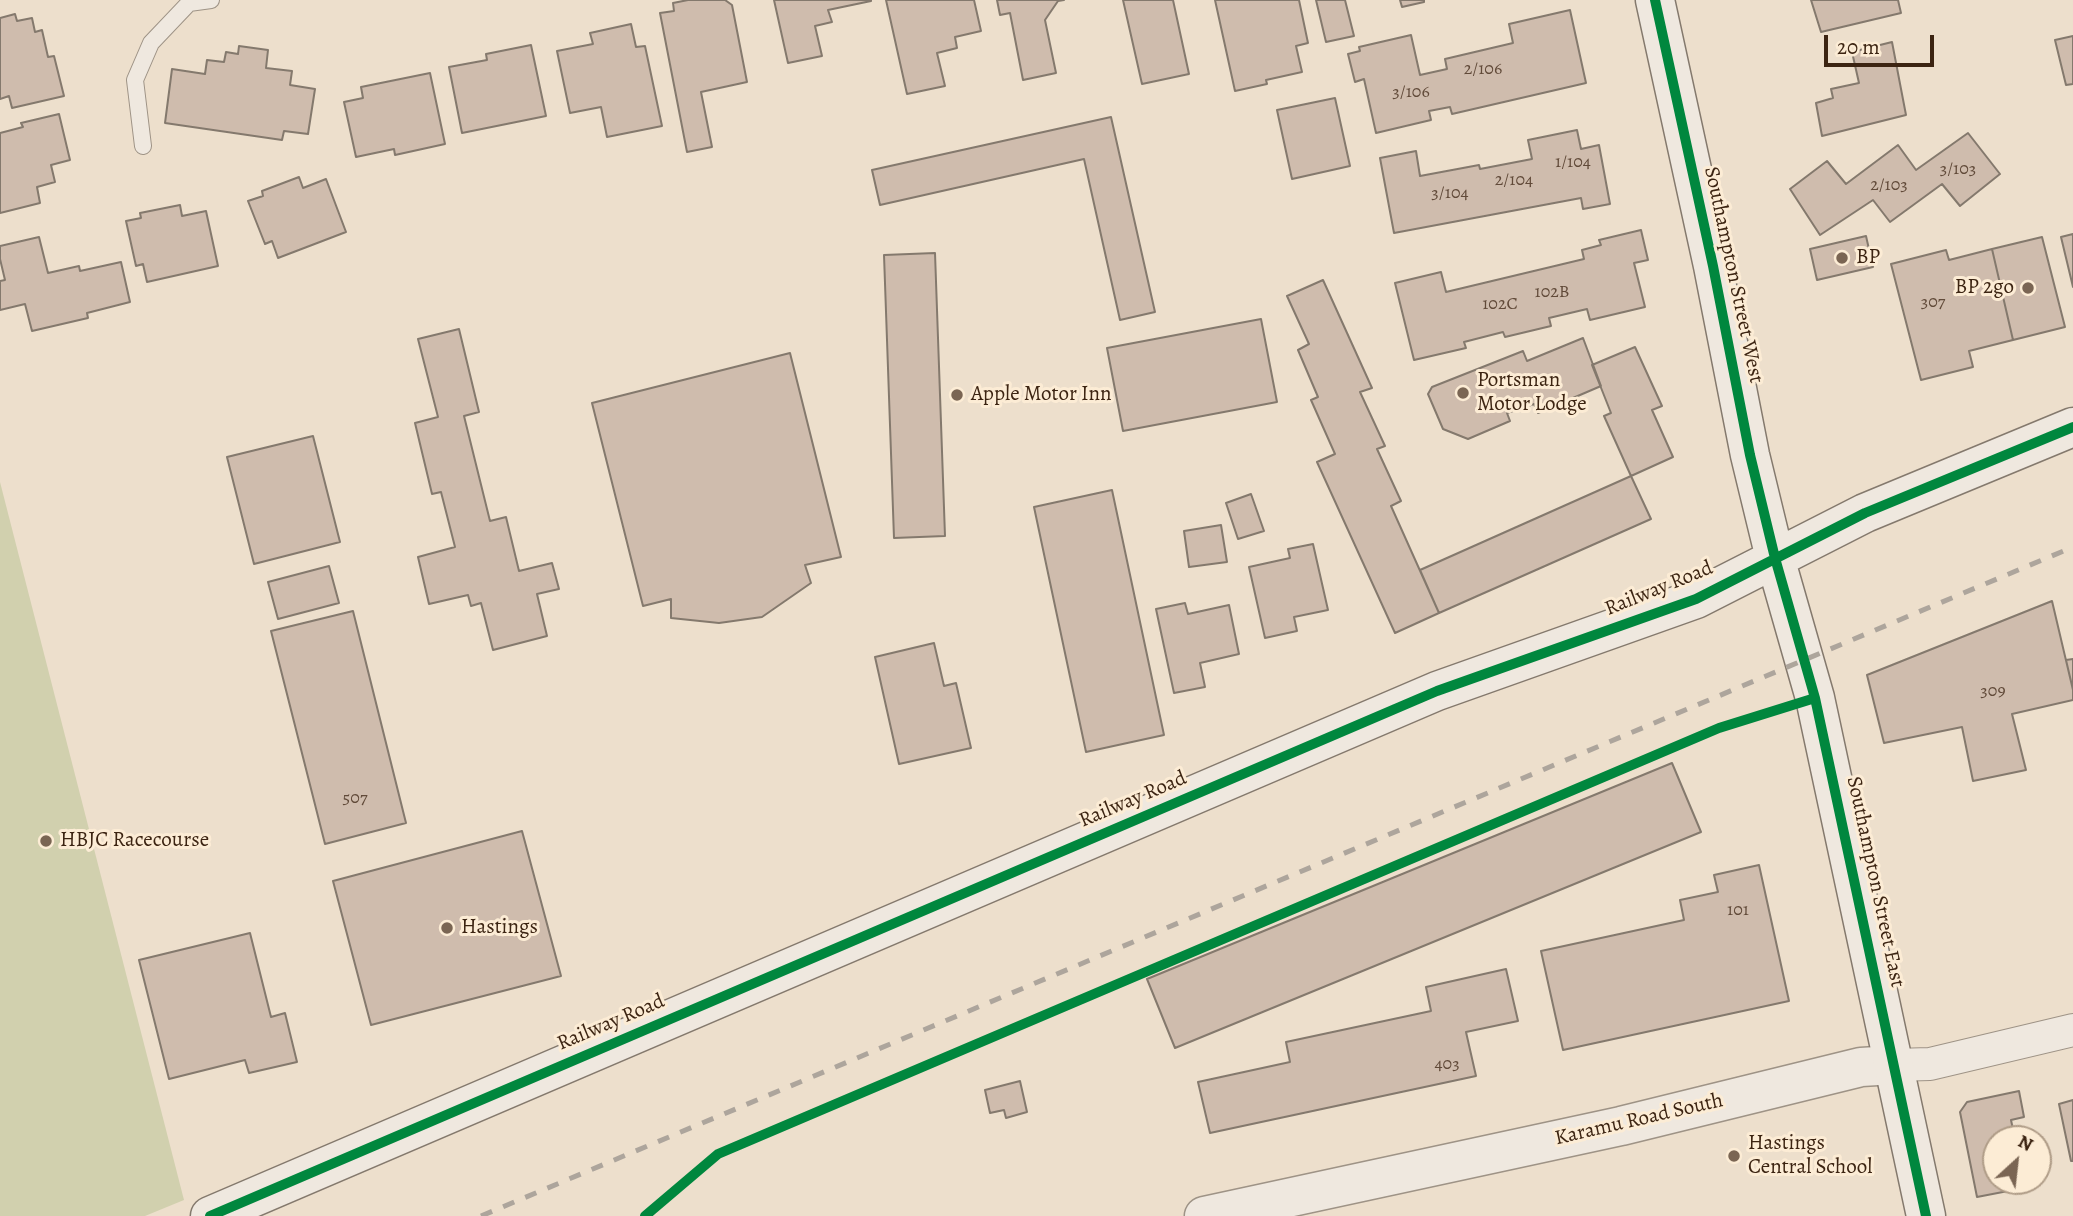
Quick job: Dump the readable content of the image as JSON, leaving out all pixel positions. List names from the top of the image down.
{
  "streets": {
    "main road": [
      "Southampton Street West",
      "Railway Road",
      "Southampton Street East",
      "Karamu Road South"
    ]
  },
  "crossings": [
    ["Southampton Street West", "Railway Road"],
    ["Southampton Street West", "Southampton Street East"],
    ["Railway Road", "Southampton Street East"],
    ["Southampton Street East", "Karamu Road South"]
  ],
  "places": [
    "BP",
    "BP 2go",
    "Portsman Motor Lodge",
    "Apple Motor Inn",
    "HBJC Racecourse",
    "Hastings",
    "Hastings Central School"
  ],
  "house_numbers": [
    "2/106",
    "3/106",
    "1/104",
    "3/103",
    "2/104",
    "2/103",
    "3/104",
    "102B",
    "307",
    "102C",
    "309",
    "507",
    "101",
    "403"
  ],
  "scale_bar": "20 m",
  "north": "top right"
}
